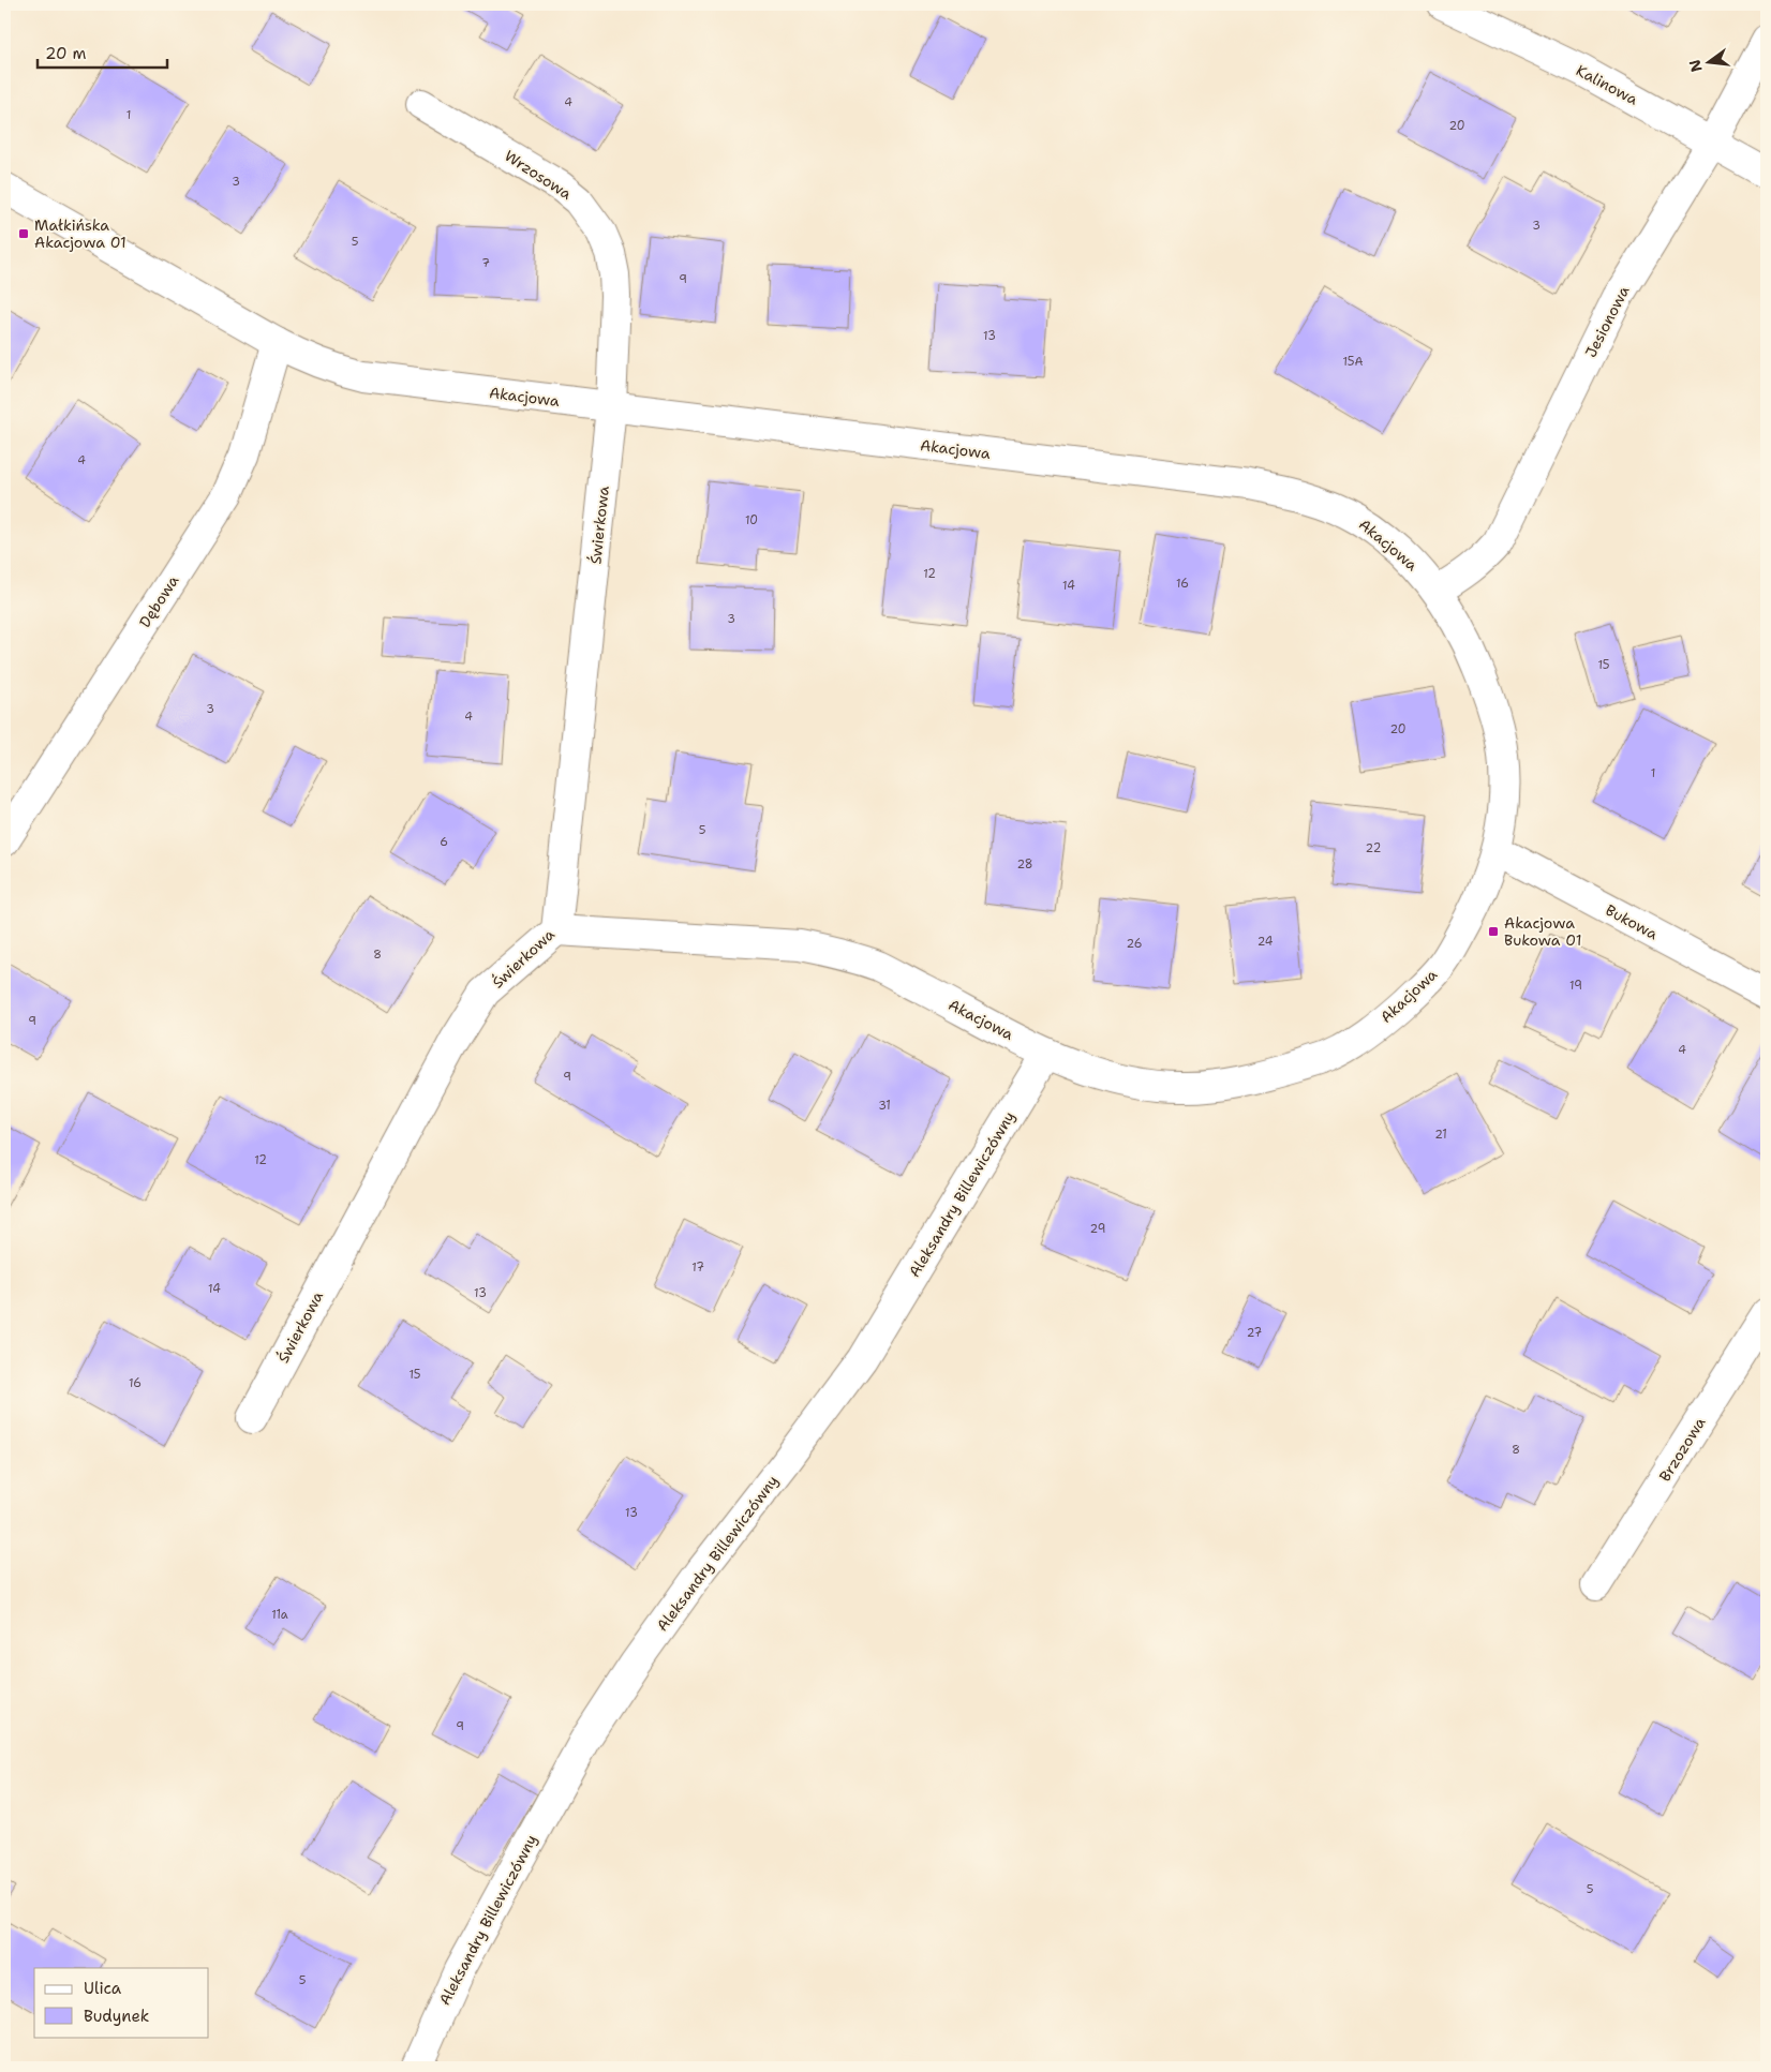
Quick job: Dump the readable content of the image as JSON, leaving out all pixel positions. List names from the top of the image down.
{
  "streets": {
    "street": [
      "Kalinowa",
      "Wrzosowa",
      "Jesionowa",
      "Akacjowa",
      "Świerkowa",
      "Dębowa",
      "Bukowa",
      "Aleksandry Billewiczówny",
      "Brzozowa"
    ]
  },
  "crossings": [
    ["Kalinowa", "Jesionowa"],
    ["Wrzosowa", "Akacjowa"],
    ["Wrzosowa", "Świerkowa"],
    ["Jesionowa", "Akacjowa"],
    ["Akacjowa", "Świerkowa"],
    ["Akacjowa", "Dębowa"],
    ["Akacjowa", "Bukowa"],
    ["Akacjowa", "Aleksandry Billewiczówny"]
  ],
  "places": {
    "transit": ["Małkińska Akacjowa 01", "Akacjowa Bukowa 01"]
  },
  "house_numbers": [
    "4",
    "1",
    "20",
    "3",
    "3",
    "5",
    "7",
    "9",
    "13",
    "15A",
    "4",
    "10",
    "12",
    "16",
    "14",
    "3",
    "15",
    "3",
    "4",
    "20",
    "1",
    "5",
    "6",
    "22",
    "28",
    "24",
    "26",
    "8",
    "19",
    "9",
    "4",
    "9",
    "31",
    "21",
    "12",
    "29",
    "17",
    "14",
    "13",
    "27",
    "15",
    "16",
    "8",
    "13",
    "11a",
    "9",
    "5",
    "5"
  ],
  "legend": ["Ulica", "Budynek"],
  "scale_bar": "20 m",
  "north": "left"
}
